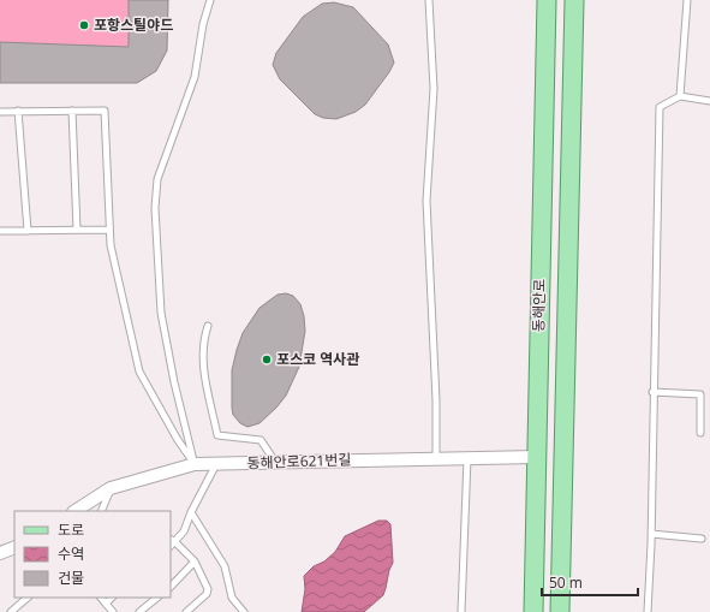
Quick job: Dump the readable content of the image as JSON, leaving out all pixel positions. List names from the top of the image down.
{
  "streets": {
    "main road": ["동해안로"],
    "street": ["동해안로621번길"]
  },
  "crossings": [
    ["동해안로", "동해안로621번길"]
  ],
  "places": ["포항스틸야드", "포스코 역사관"],
  "legend": ["도로", "수역", "건물"],
  "scale_bar": "50 m"
}
